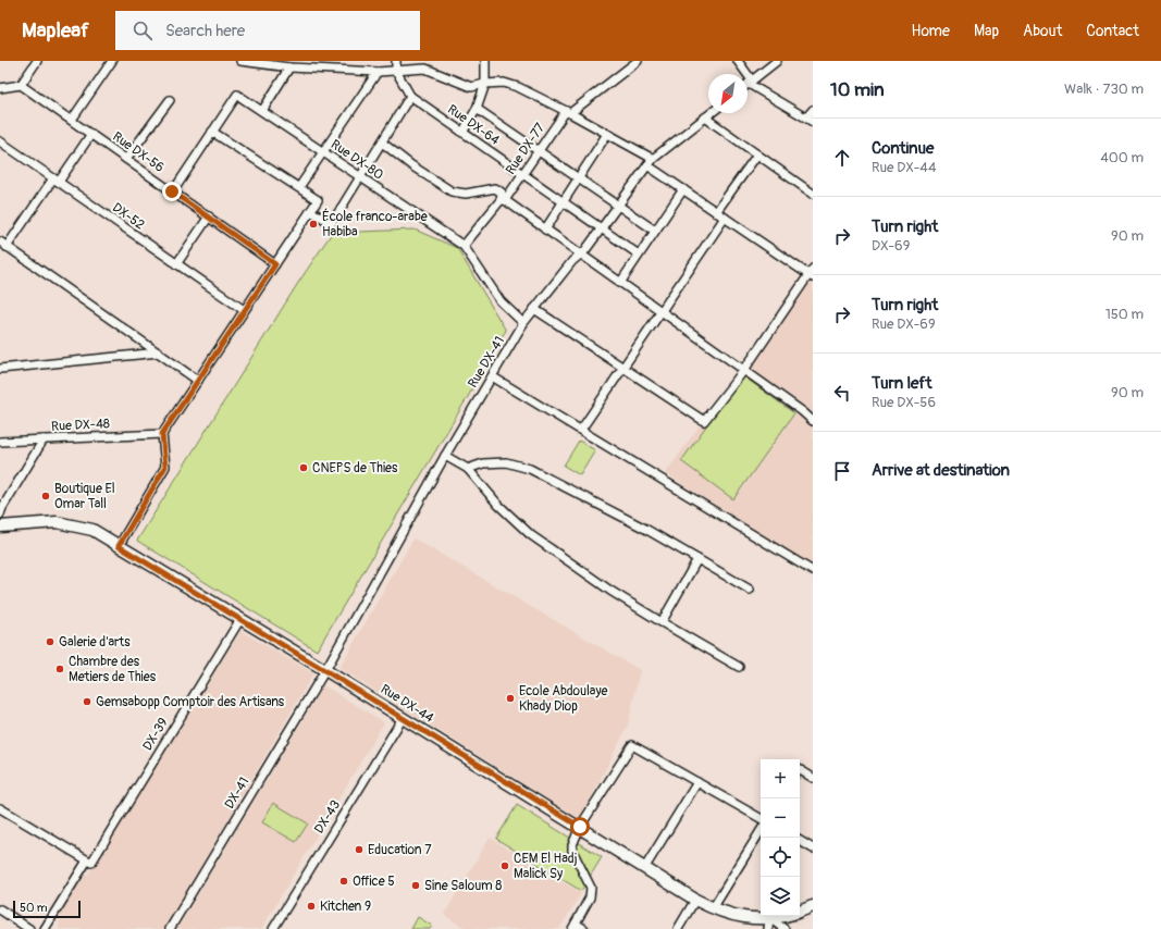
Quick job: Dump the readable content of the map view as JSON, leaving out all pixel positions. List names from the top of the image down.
{
  "streets": {
    "street": [
      "Rue DX-64",
      "Rue DX-77",
      "Rue DX-56",
      "Rue DX-80",
      "DX-52",
      "Rue DX-41",
      "Rue DX-48",
      "Rue DX-44",
      "DX-39",
      "DX-41",
      "DX-43"
    ]
  },
  "crossings": [
    ["Rue DX-64", "Rue DX-77"],
    ["Rue DX-64", "Rue DX-41"],
    ["Rue DX-77", "Rue DX-80"],
    ["Rue DX-41", "Rue DX-44"],
    ["Rue DX-41", "DX-41"],
    ["Rue DX-44", "DX-39"],
    ["Rue DX-44", "DX-41"],
    ["Rue DX-44", "DX-43"]
  ],
  "places": [
    "École franco-arabe Habiba",
    "CNEPS de Thies",
    "Boutique El Omar Tall",
    "Galerie d'arts",
    "Chambre des Metiers de Thies",
    "Ecole Abdoulaye Khady Diop",
    "Gemsabopp Comptoir des Artisans",
    "Education 7",
    "CEM El Hadj Malick Sy",
    "Office 5",
    "Sine Saloum 8",
    "Kitchen 9"
  ],
  "scale_bar": "50 m",
  "north": "bottom left",
  "page": {
    "header": "Mapleaf",
    "search": "Search here",
    "nav": [
      "Home",
      "Map",
      "About",
      "Contact"
    ],
    "heading": ["10 min", "Walk · 730 m"],
    "list": [
      ["Continue", "Rue DX-44", "400 m"],
      ["Turn right", "DX-69", "90 m"],
      ["Turn right", "Rue DX-69", "150 m"],
      ["Turn left", "Rue DX-56", "90 m"],
      "Arrive at destination"
    ],
    "map_buttons": ["+", "−"],
    "scale": "50 m"
  }
}
